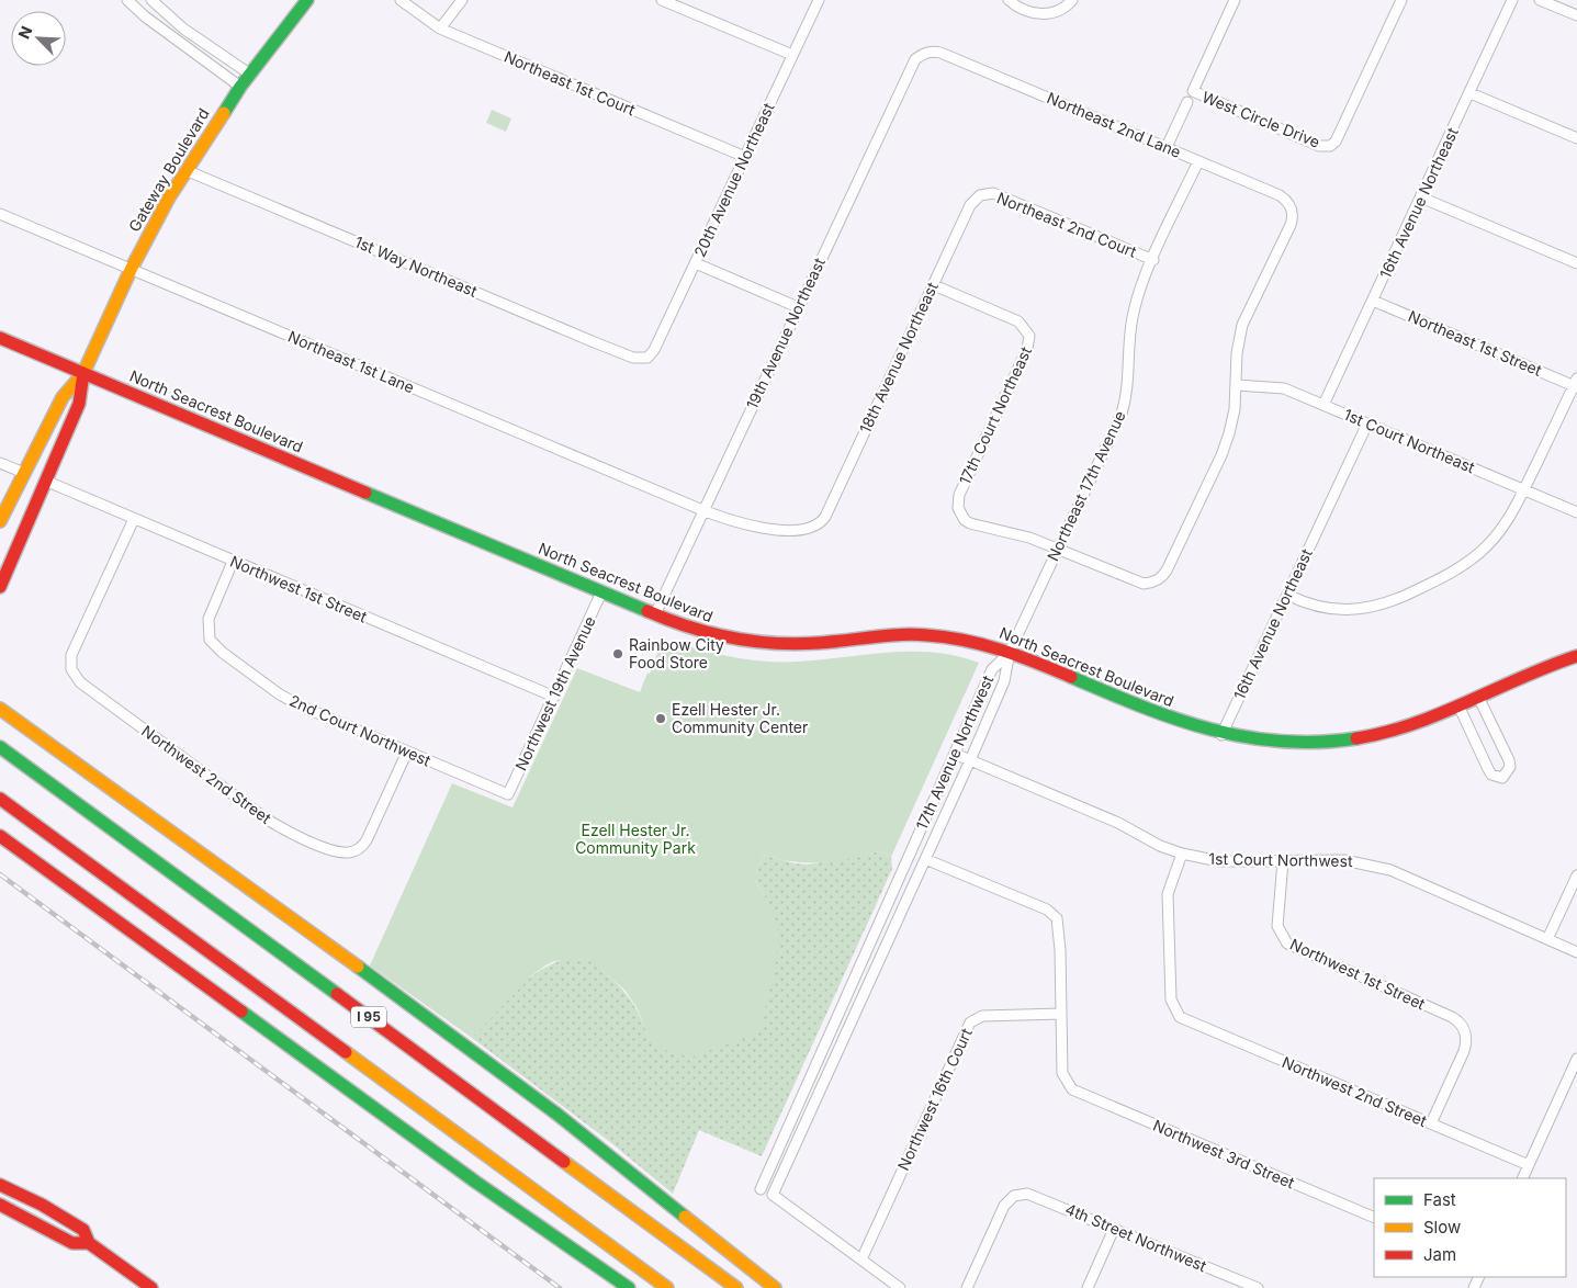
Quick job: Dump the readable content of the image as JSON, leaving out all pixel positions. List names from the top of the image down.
{
  "streets": {
    "main road": ["Gateway Boulevard", "North Seacrest Boulevard", "I 95"],
    "street": [
      "Northeast 1st Court",
      "West Circle Drive",
      "Northeast 2nd Lane",
      "20th Avenue Northeast",
      "16th Avenue Northeast",
      "Northeast 2nd Court",
      "1st Way Northeast",
      "19th Avenue Northeast",
      "Northeast 1st Street",
      "18th Avenue Northeast",
      "Northeast 1st Lane",
      "17th Court Northeast",
      "1st Court Northeast",
      "Northeast 17th Avenue",
      "Northwest 1st Street",
      "Northwest 19th Avenue",
      "2nd Court Northwest",
      "17th Avenue Northwest",
      "Northwest 2nd Street",
      "1st Court Northwest",
      "Northwest 16th Court",
      "Northwest 3rd Street",
      "4th Street Northwest"
    ]
  },
  "crossings": [
    ["Northeast 1st Court", "20th Avenue Northeast"],
    ["Northeast 2nd Lane", "19th Avenue Northeast"],
    ["Northeast 2nd Lane", "1st Court Northeast"],
    ["Northeast 2nd Lane", "Northeast 17th Avenue"],
    ["Gateway Boulevard", "1st Way Northeast"],
    ["Gateway Boulevard", "Northeast 1st Lane"],
    ["Gateway Boulevard", "North Seacrest Boulevard"],
    ["Gateway Boulevard", "Northwest 1st Street"],
    ["20th Avenue Northeast", "1st Way Northeast"],
    ["16th Avenue Northeast", "Northeast 1st Street"],
    ["16th Avenue Northeast", "North Seacrest Boulevard"],
    ["16th Avenue Northeast", "1st Court Northeast"],
    ["Northeast 2nd Court", "18th Avenue Northeast"],
    ["Northeast 2nd Court", "Northeast 17th Avenue"],
    ["19th Avenue Northeast", "18th Avenue Northeast"],
    ["19th Avenue Northeast", "Northeast 1st Lane"],
    ["19th Avenue Northeast", "North Seacrest Boulevard"],
    ["18th Avenue Northeast", "Northeast 1st Lane"],
    ["18th Avenue Northeast", "17th Court Northeast"],
    ["North Seacrest Boulevard", "Northeast 17th Avenue"],
    ["North Seacrest Boulevard", "Northwest 19th Avenue"],
    ["North Seacrest Boulevard", "17th Avenue Northwest"],
    ["17th Court Northeast", "Northeast 17th Avenue"],
    ["Northeast 17th Avenue", "17th Avenue Northwest"],
    ["Northwest 1st Street", "Northwest 19th Avenue"],
    ["Northwest 1st Street", "2nd Court Northwest"],
    ["Northwest 1st Street", "Northwest 2nd Street"],
    ["Northwest 1st Street", "1st Court Northwest"],
    ["Northwest 19th Avenue", "2nd Court Northwest"],
    ["2nd Court Northwest", "Northwest 2nd Street"],
    ["17th Avenue Northwest", "1st Court Northwest"],
    ["17th Avenue Northwest", "Northwest 16th Court"],
    ["Northwest 2nd Street", "1st Court Northwest"],
    ["Northwest 16th Court", "Northwest 3rd Street"]
  ],
  "parks": ["Ezell Hester Jr. Community Park"],
  "places": ["Rainbow City Food Store", "Ezell Hester Jr. Community Center"],
  "legend": ["Fast", "Slow", "Jam"],
  "north": "top left"
}
